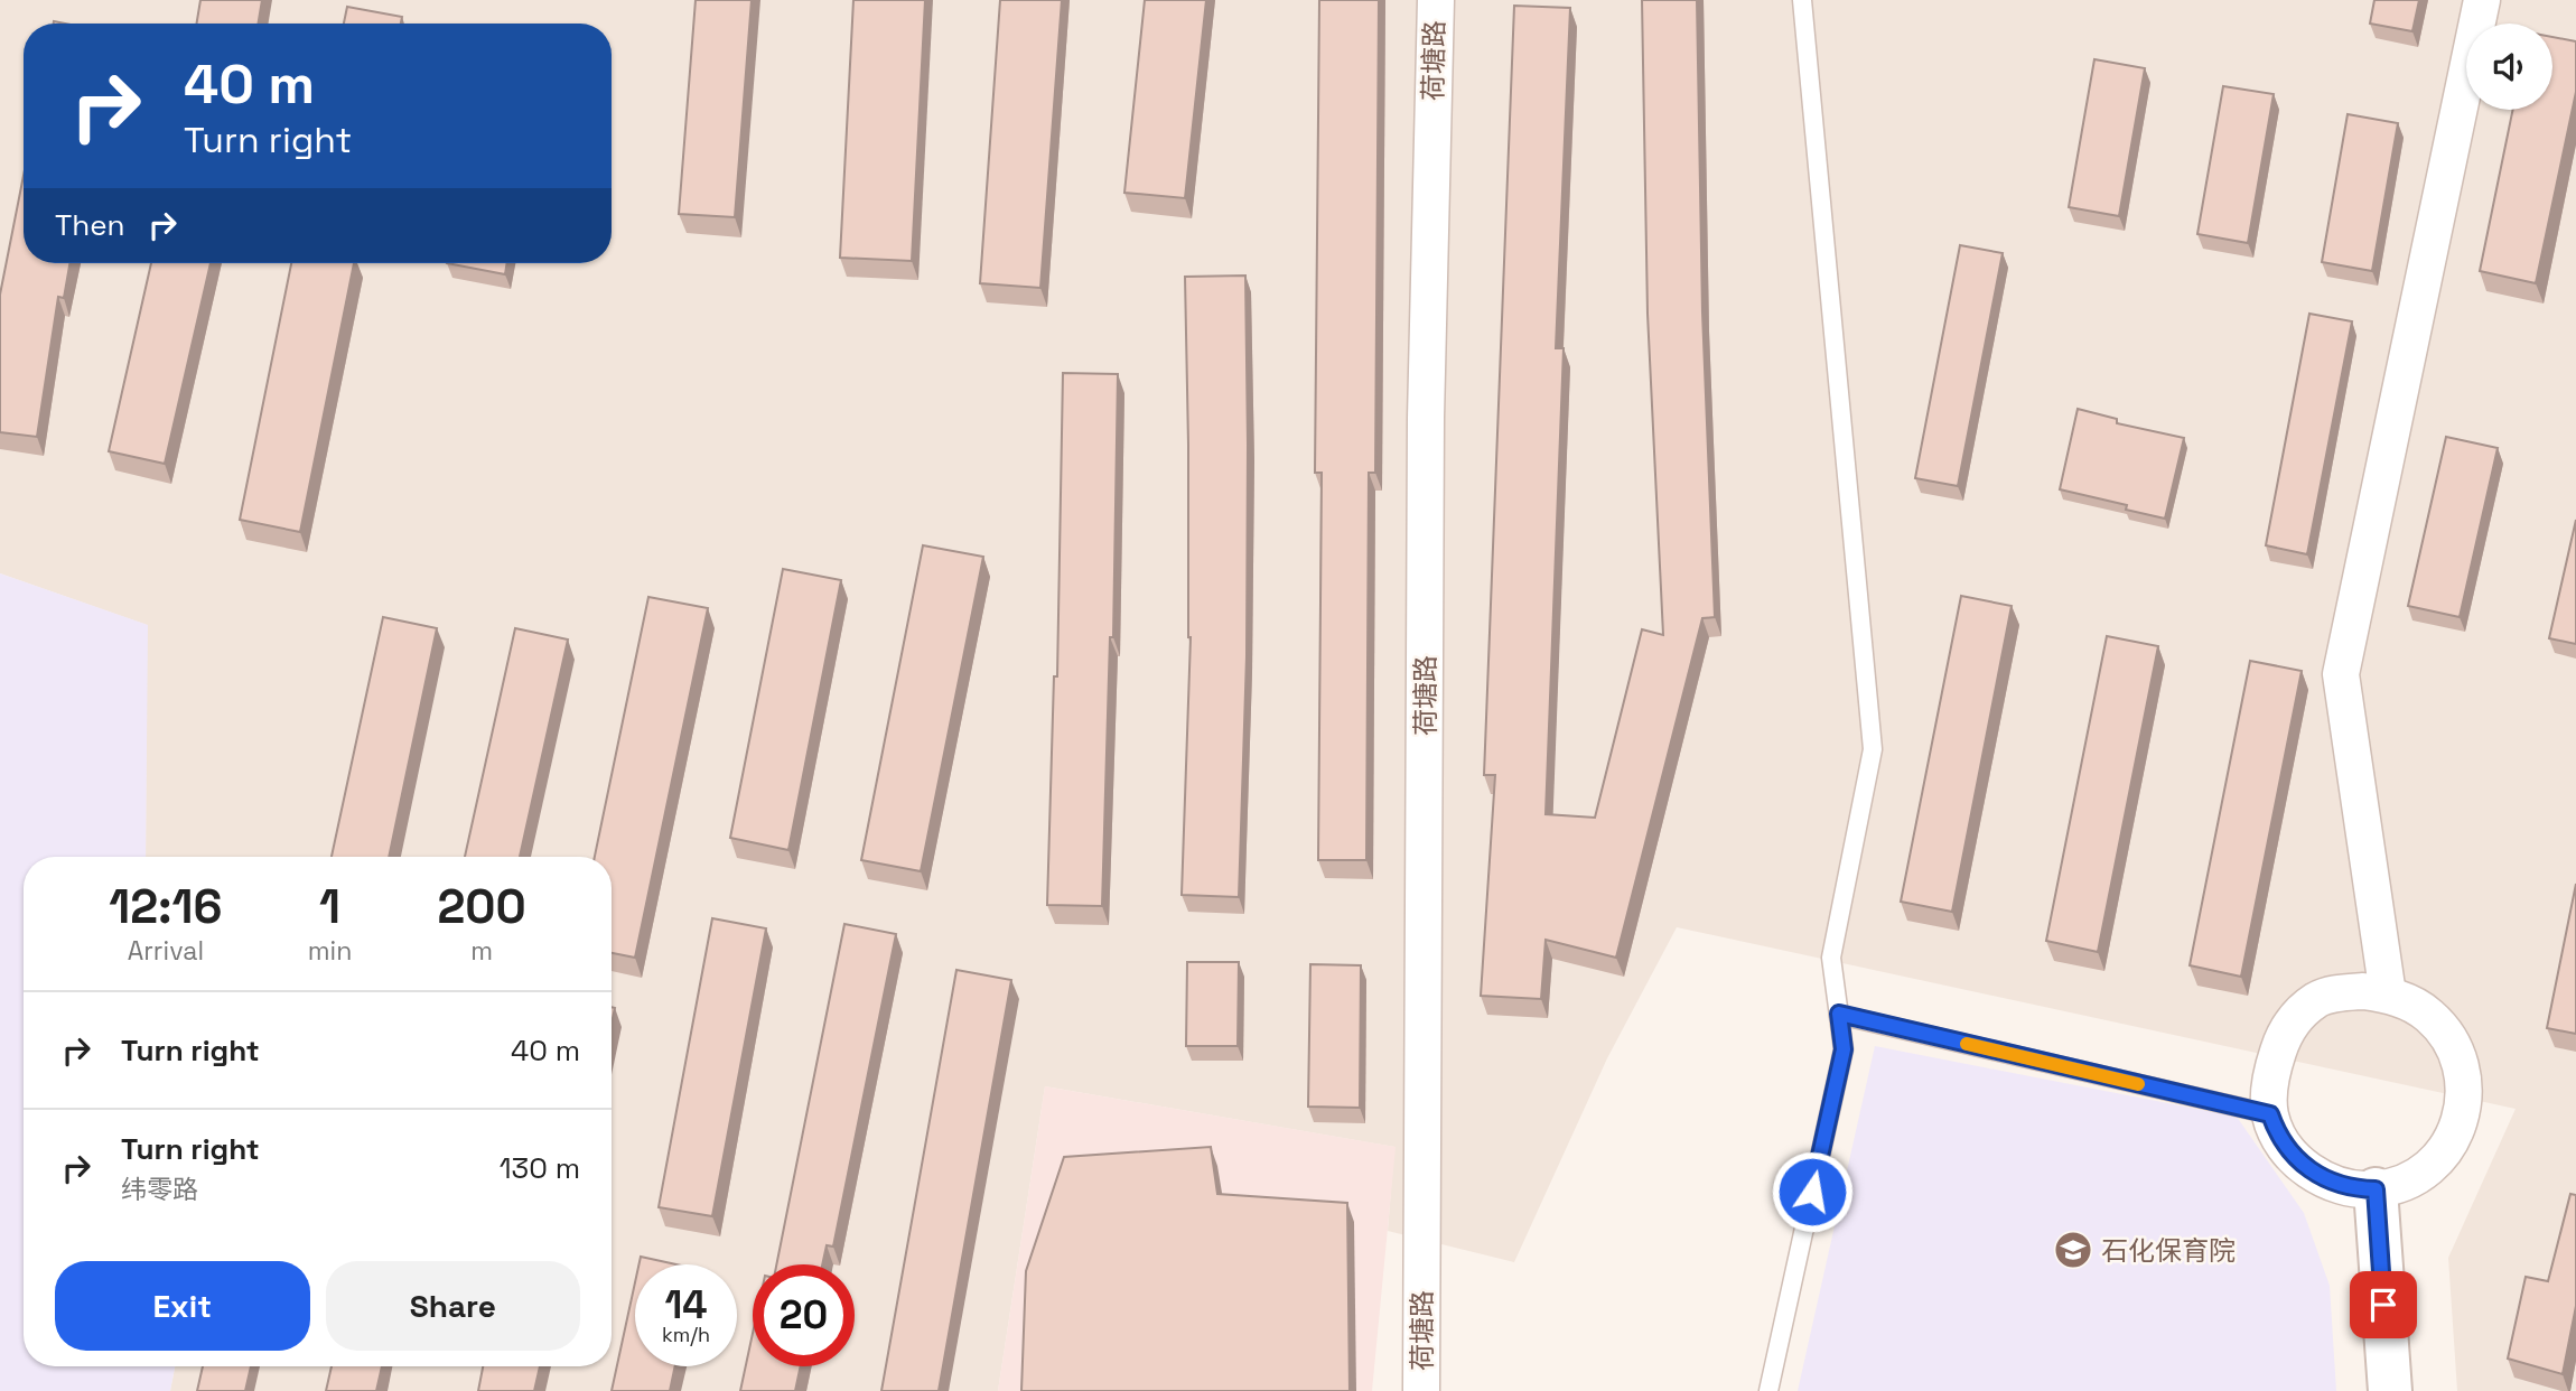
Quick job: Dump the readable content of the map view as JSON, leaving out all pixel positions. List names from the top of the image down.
{
  "streets": {
    "street": ["荷塘路"]
  },
  "places": {
    "school or university": ["石化保育院"]
  },
  "page": {
    "turn": ["40 m", "Turn right"],
    "then": "Then",
    "eta": [
      "12:16",
      "Arrival",
      "1",
      "min",
      "200",
      "m"
    ],
    "list": [
      {
        "name": "Turn right",
        "value": "40 m"
      },
      {
        "name": "Turn right",
        "note": "纬零路",
        "value": "130 m"
      }
    ],
    "buttons": ["Exit", "Share"],
    "speed": "14 km/h",
    "limit": "20"
  }
}
